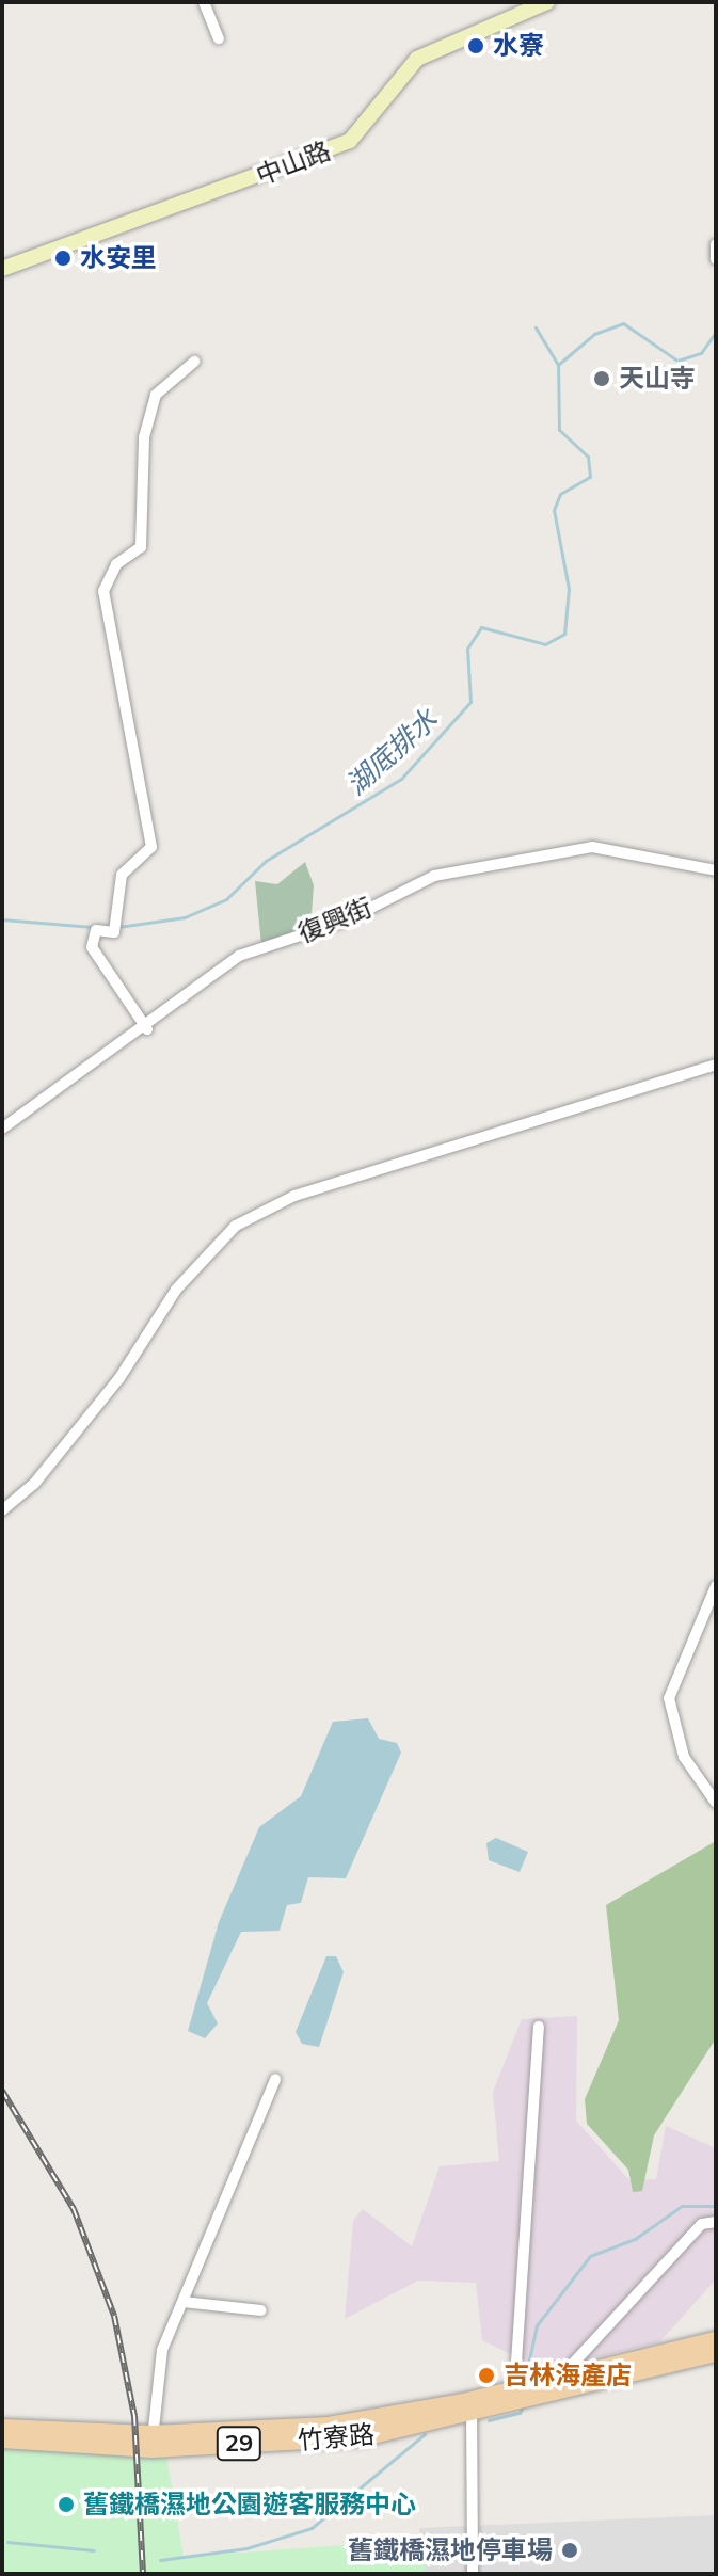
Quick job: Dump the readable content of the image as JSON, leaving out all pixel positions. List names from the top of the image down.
{
  "streets": {
    "main road": ["竹寮路", "29"],
    "street": ["中山路", "復興街"]
  },
  "crossings": [
    ["竹寮路", "29"]
  ],
  "water": ["湖底排水"],
  "places": [
    "水寮",
    "水安里",
    "天山寺",
    "吉林海產店",
    "舊鐵橋濕地公園遊客服務中心",
    "舊鐵橋濕地停車場"
  ]
}
